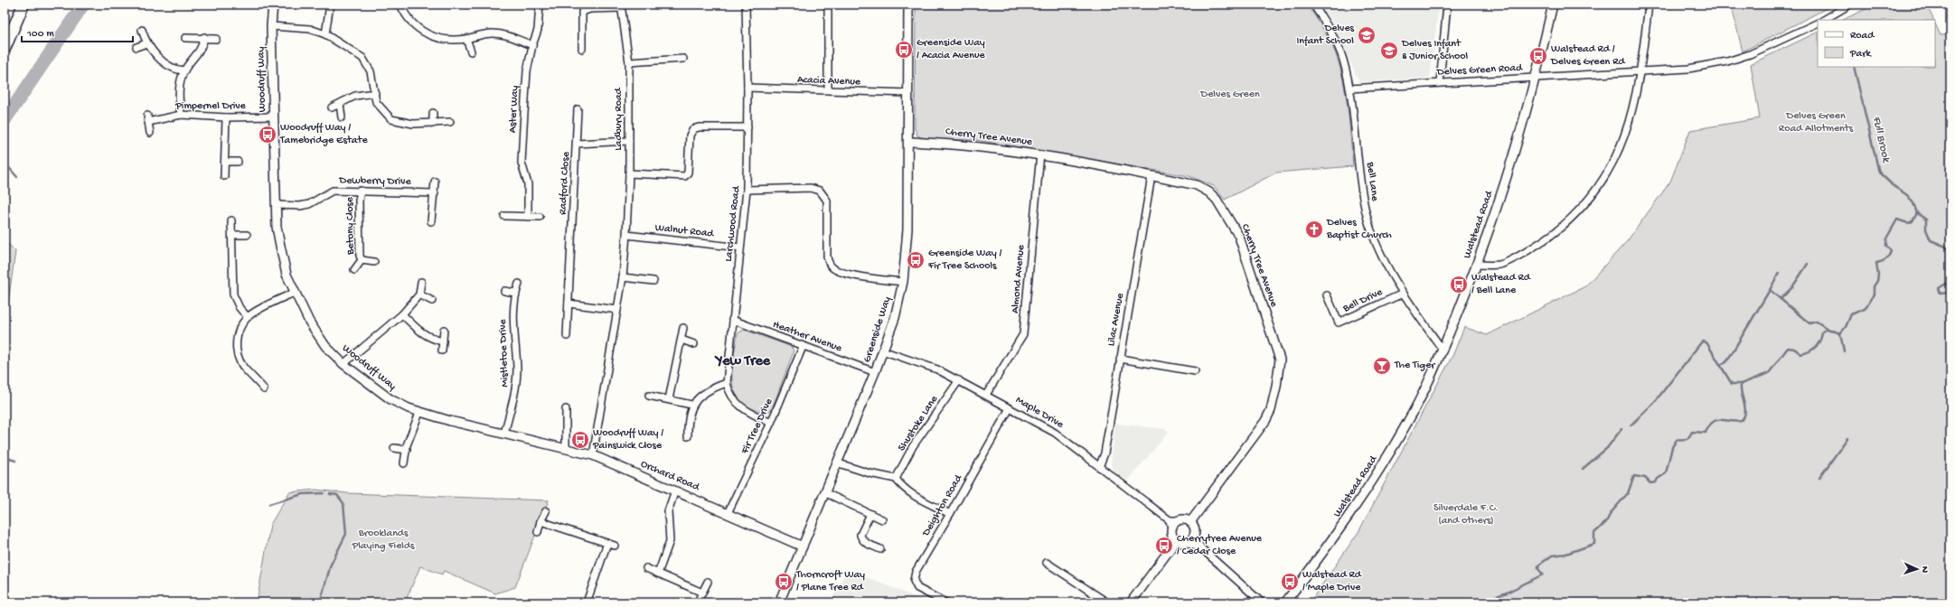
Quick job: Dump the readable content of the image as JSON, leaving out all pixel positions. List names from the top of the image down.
{
  "streets": {
    "street": [
      "Delves Green Road",
      "Woodruff Way",
      "Acacia Avenue",
      "Pimpernel Drive",
      "Aster Way",
      "Ladbury Road",
      "Cherry Tree Avenue",
      "Dewberry Drive",
      "Bell Lane",
      "Radford Close",
      "Larchwood Road",
      "Walstead Road",
      "Betony Close",
      "Walnut Road",
      "Almond Avenue",
      "Bell Drive",
      "Lilac Avenue",
      "Greenside Way",
      "Heather Avenue",
      "Mistletoe Drive",
      "Maple Drive",
      "Shustoke Lane",
      "Fir Tree Drive",
      "Orchard Road",
      "Deighton Road"
    ]
  },
  "crossings": [
    ["Delves Green Road", "Bell Lane"],
    ["Delves Green Road", "Walstead Road"],
    ["Woodruff Way", "Pimpernel Drive"],
    ["Woodruff Way", "Dewberry Drive"],
    ["Woodruff Way", "Mistletoe Drive"],
    ["Woodruff Way", "Orchard Road"],
    ["Acacia Avenue", "Larchwood Road"],
    ["Acacia Avenue", "Greenside Way"],
    ["Ladbury Road", "Radford Close"],
    ["Ladbury Road", "Walnut Road"],
    ["Cherry Tree Avenue", "Almond Avenue"],
    ["Cherry Tree Avenue", "Lilac Avenue"],
    ["Cherry Tree Avenue", "Greenside Way"],
    ["Cherry Tree Avenue", "Maple Drive"],
    ["Dewberry Drive", "Betony Close"],
    ["Bell Lane", "Walstead Road"],
    ["Bell Lane", "Bell Drive"],
    ["Larchwood Road", "Walnut Road"],
    ["Larchwood Road", "Heather Avenue"],
    ["Almond Avenue", "Maple Drive"],
    ["Lilac Avenue", "Maple Drive"],
    ["Greenside Way", "Heather Avenue"],
    ["Greenside Way", "Maple Drive"],
    ["Greenside Way", "Orchard Road"],
    ["Heather Avenue", "Fir Tree Drive"],
    ["Maple Drive", "Shustoke Lane"],
    ["Maple Drive", "Deighton Road"],
    ["Fir Tree Drive", "Orchard Road"]
  ],
  "districts": ["Yew Tree"],
  "water": ["Full Brook"],
  "parks": [
    "Delves Green",
    "Delves Green Road Allotments",
    "Silverdale F.C. (and others)",
    "Brooklands Playing Fields"
  ],
  "places": {
    "school or university": ["Delves Infant School", "Delves Infant & Junior School"],
    "bus stop": [
      "Greenside Way / Acacia Avenue",
      "Walstead Rd / Delves Green Rd",
      "Woodruff Way / Tamebridge Estate",
      "Greenside Way / Fir Tree Schools",
      "Walstead Rd / Bell Lane",
      "Woodruff Way / Painswick Close",
      "Cherrytree Avenue / Cedar Close",
      "Thorncroft Way / Plane Tree Rd",
      "Walstead Rd / Maple Drive"
    ],
    "church": ["Delves Baptist Church"],
    "bar": ["The Tiger"]
  },
  "legend": ["Road", "Park"],
  "scale_bar": "100 m",
  "north": "right"
}
